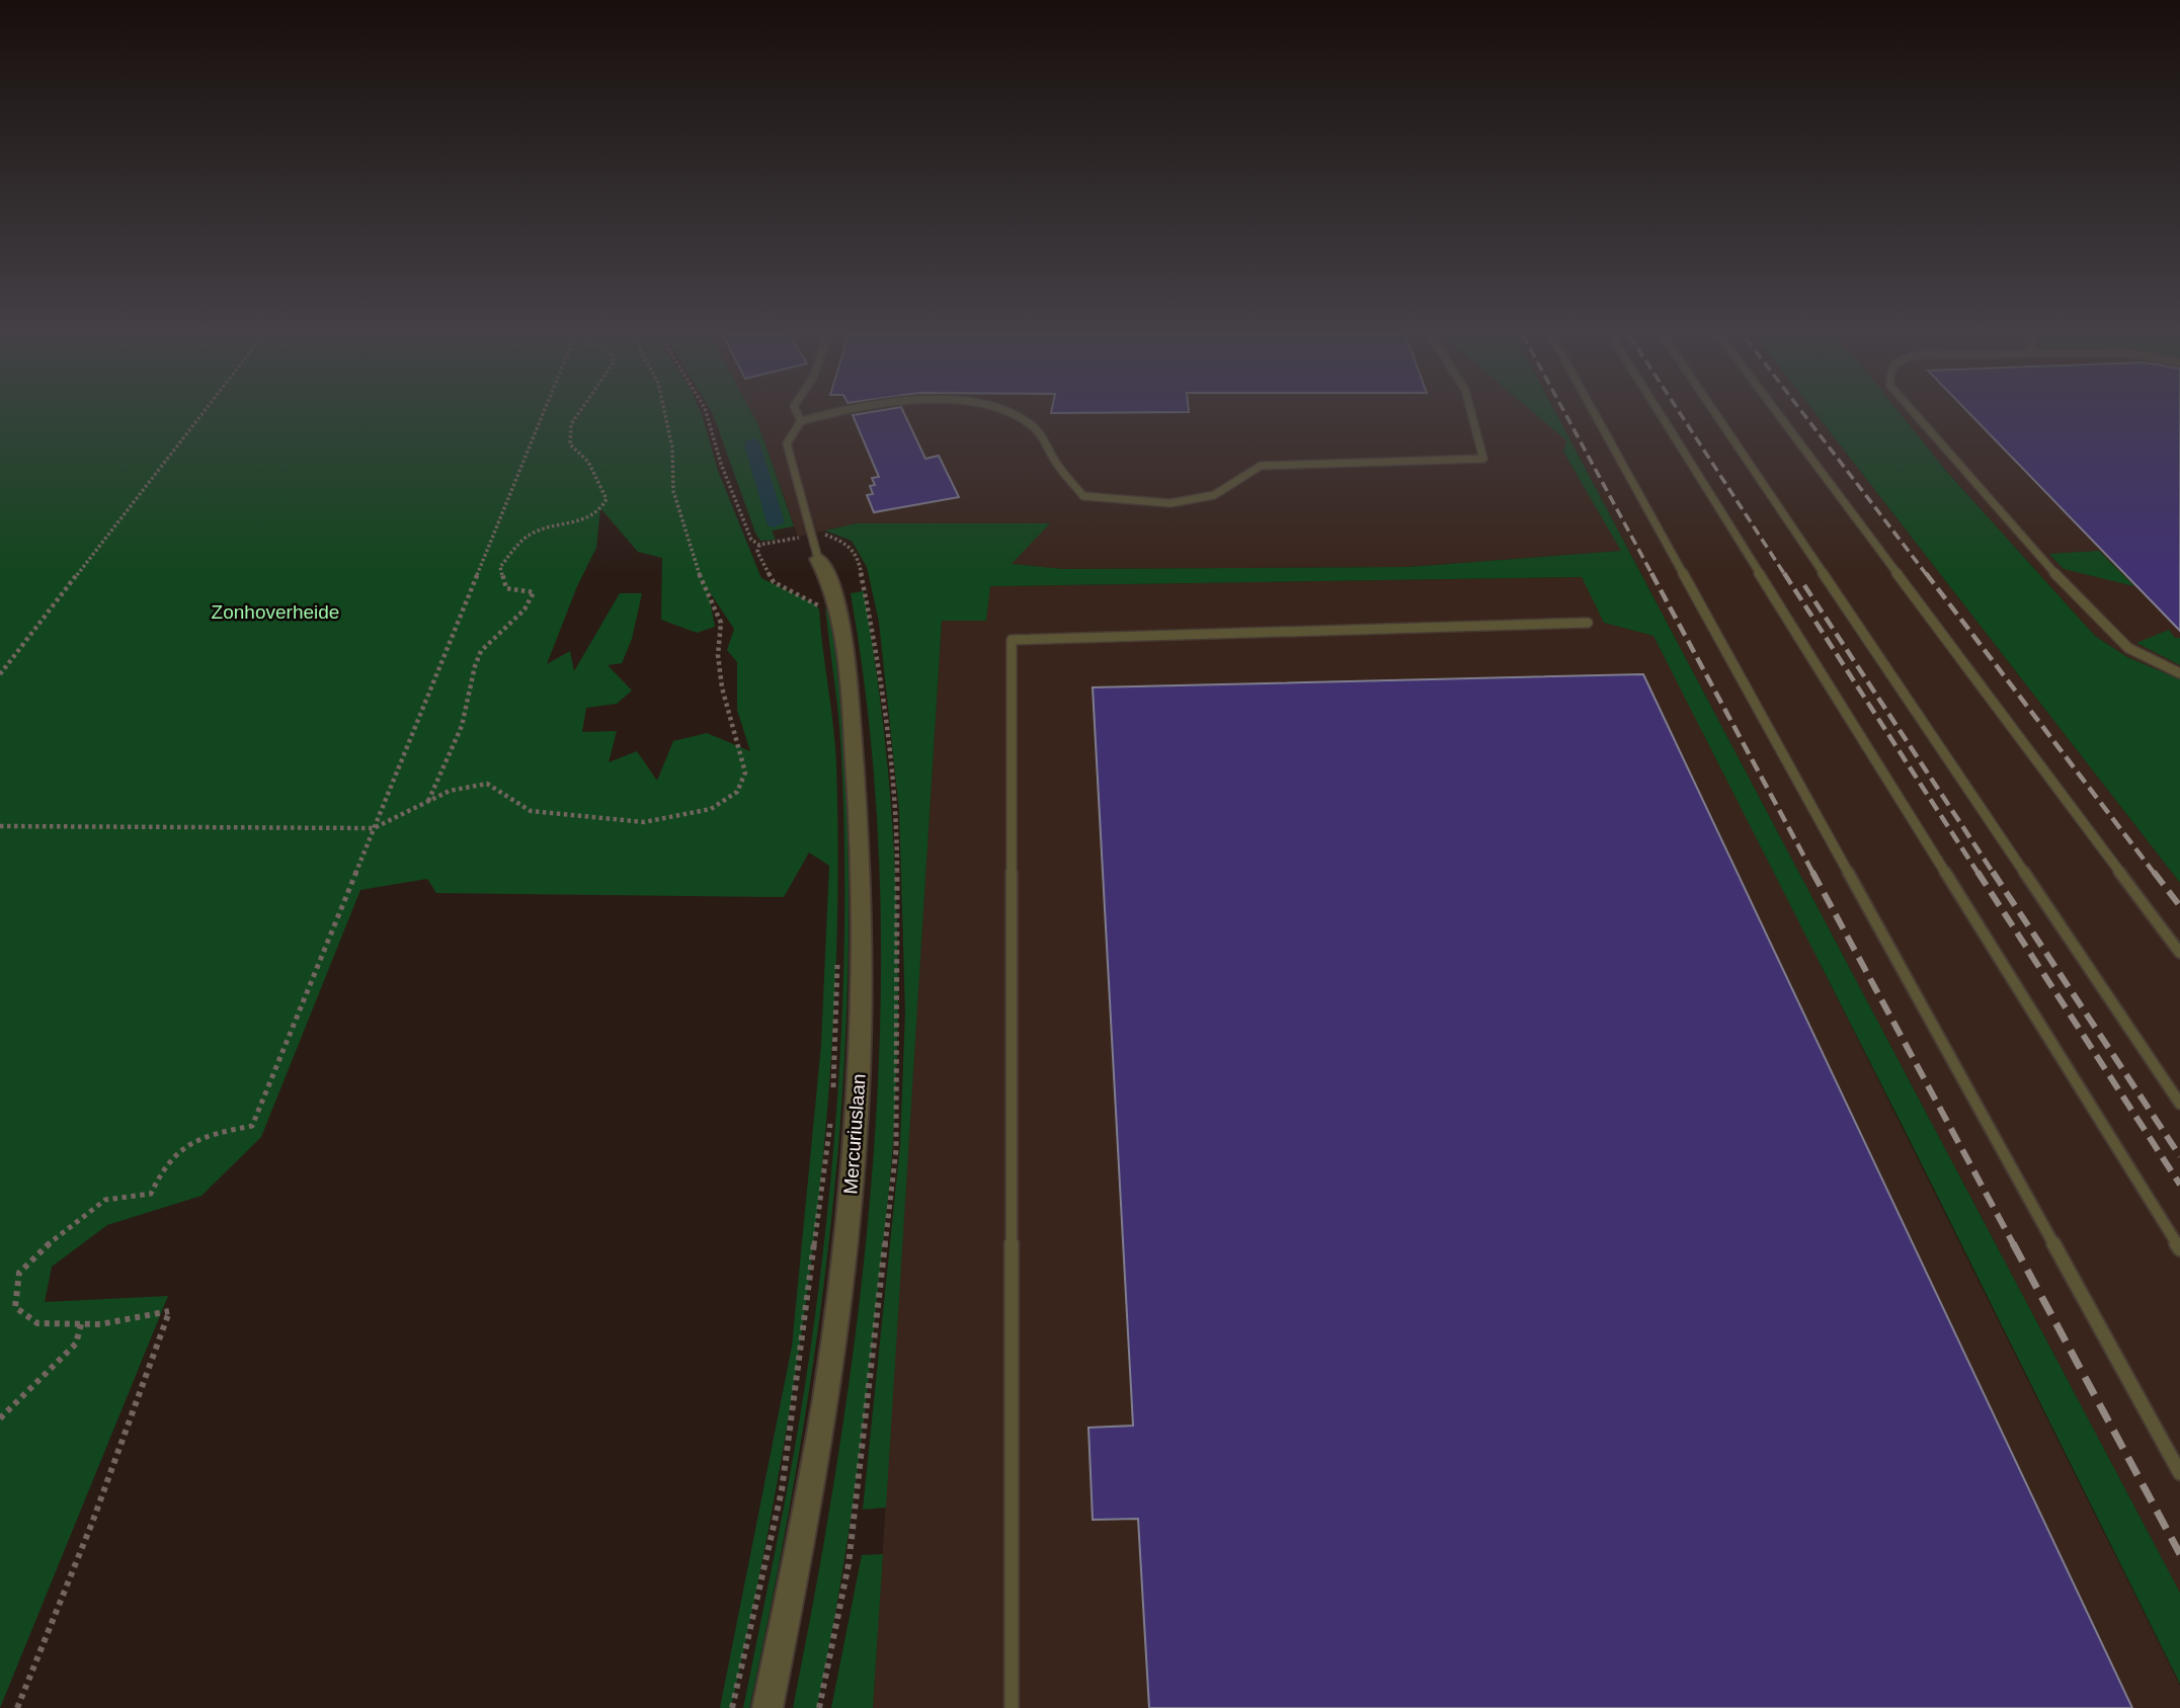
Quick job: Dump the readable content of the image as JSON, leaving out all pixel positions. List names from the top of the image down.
{
  "streets": {
    "street": ["Mercuriuslaan"]
  },
  "parks": ["Zonhoverheide"]
}
